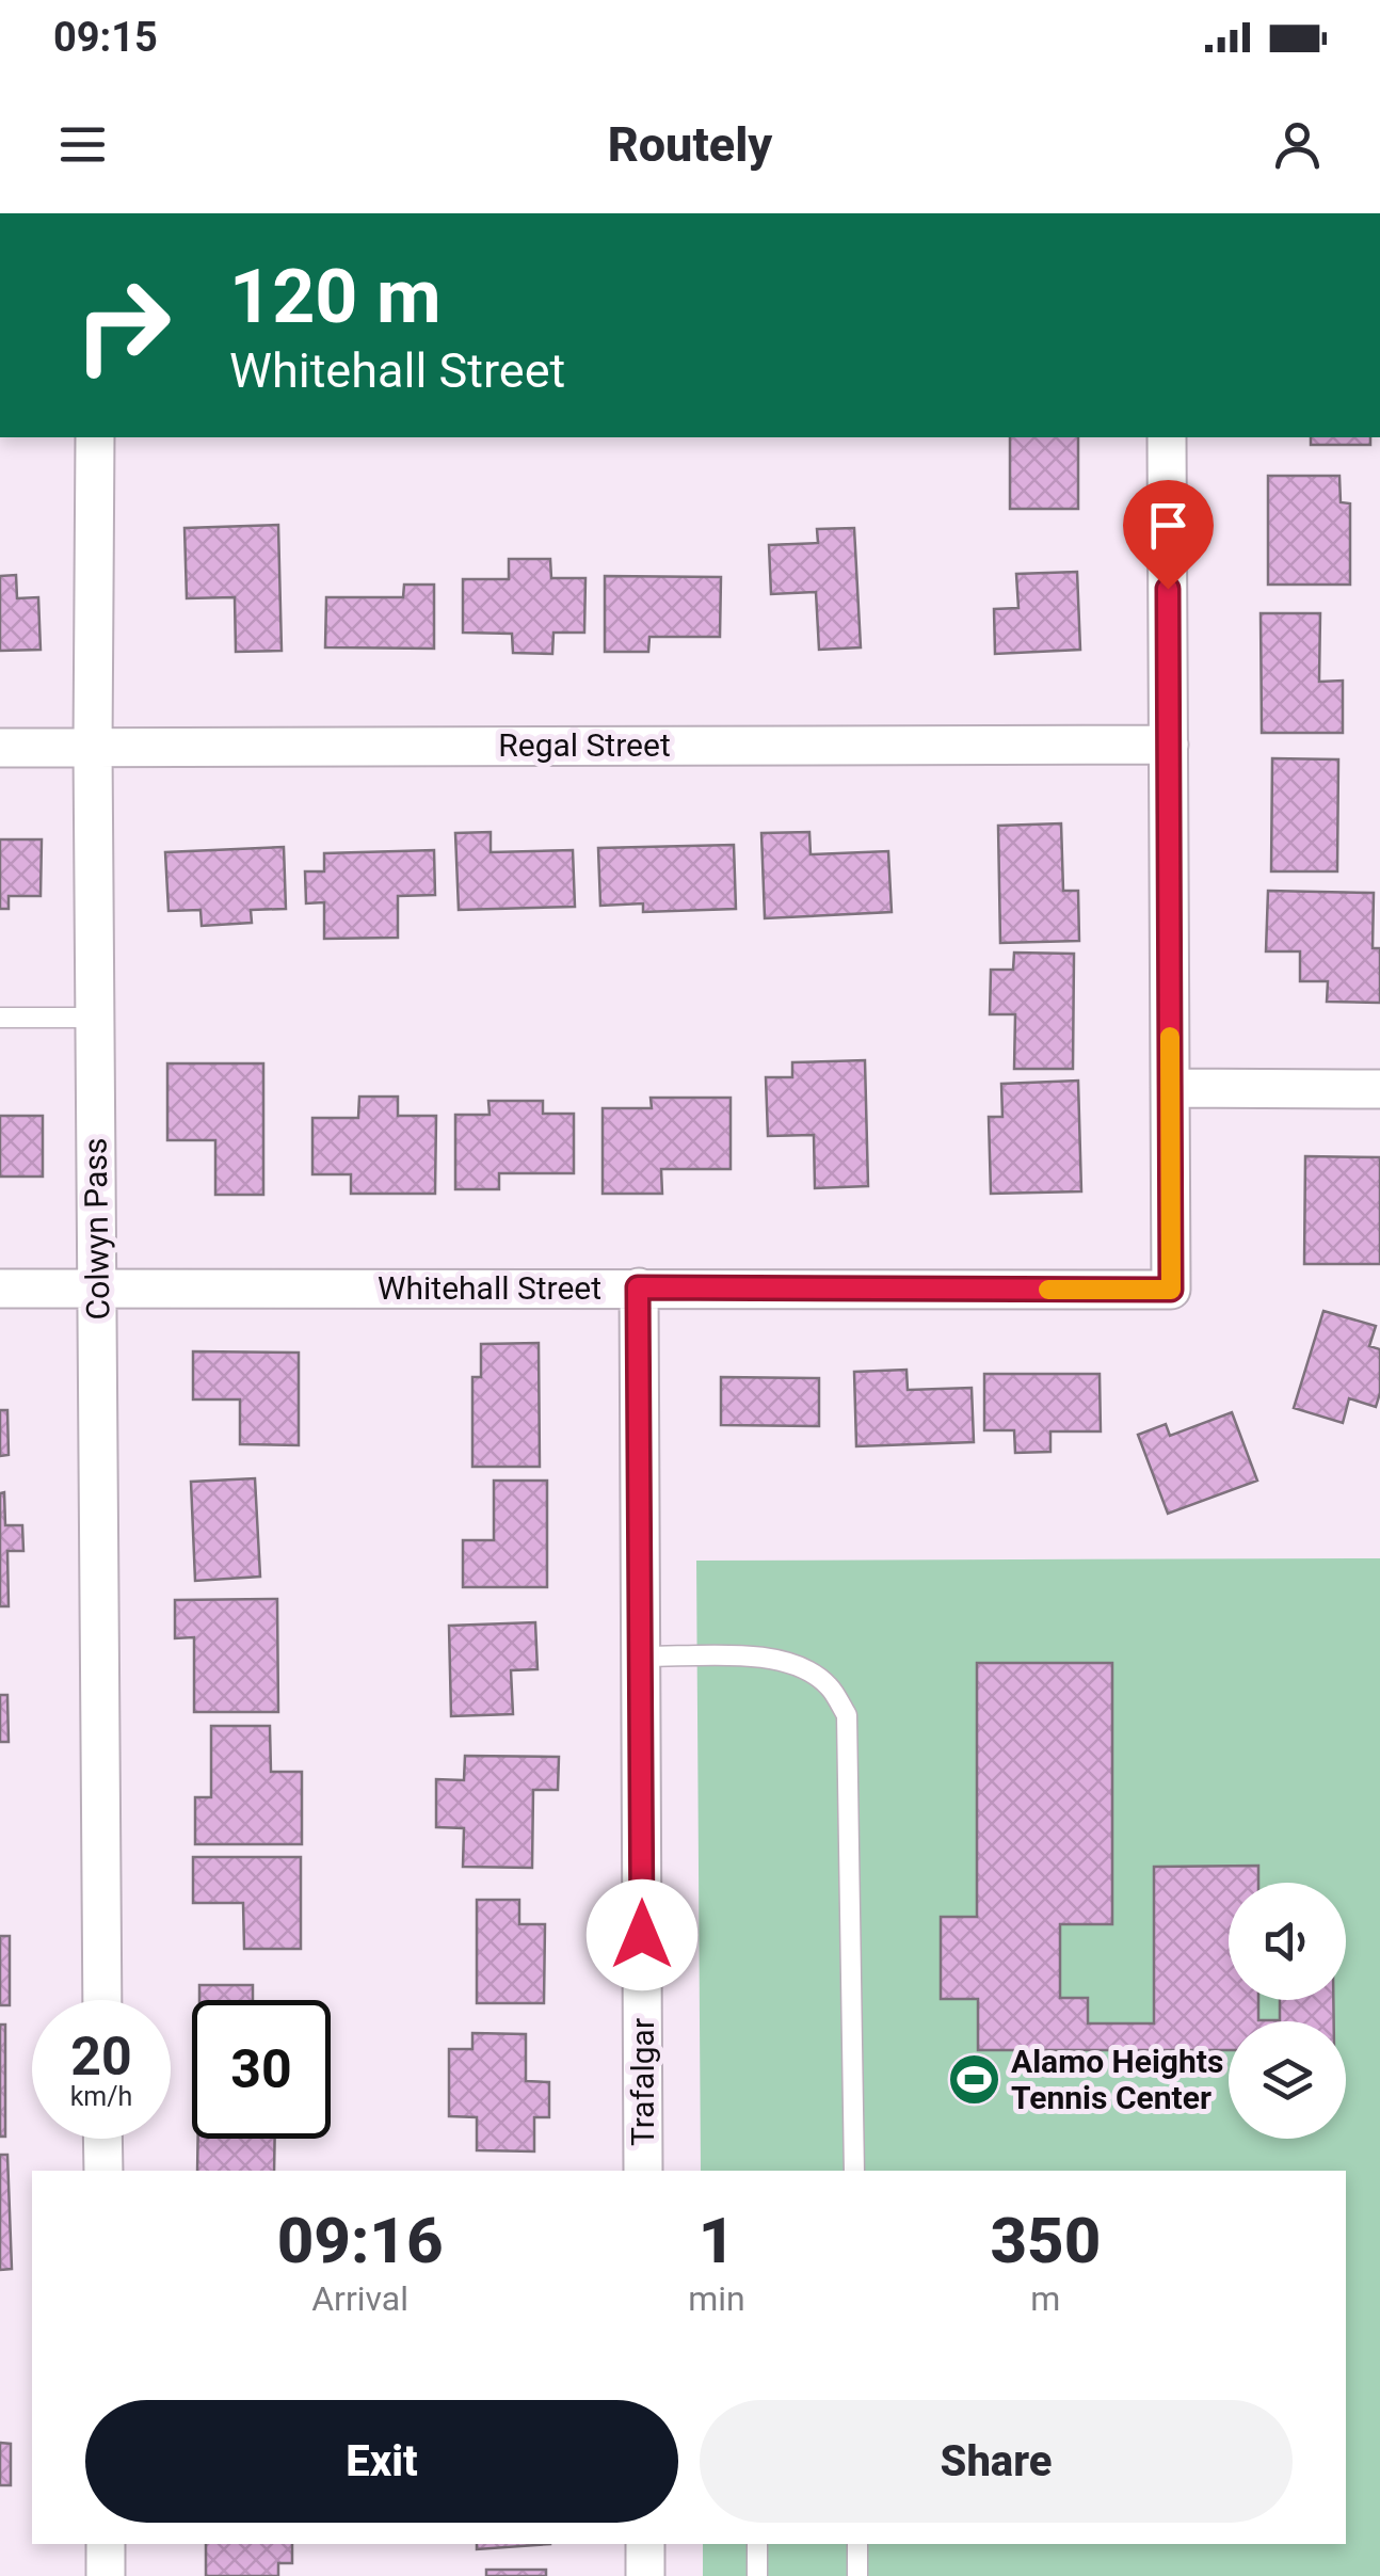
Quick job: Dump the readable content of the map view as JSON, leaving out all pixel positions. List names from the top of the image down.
{
  "streets": {
    "street": [
      "Regal Street",
      "Colwyn Pass",
      "Whitehall Street",
      "Trafalgar"
    ]
  },
  "crossings": [
    ["Regal Street", "Colwyn Pass"],
    ["Colwyn Pass", "Whitehall Street"],
    ["Whitehall Street", "Trafalgar"]
  ],
  "places": {
    "sports": ["Alamo Heights Tennis Center"]
  },
  "page": {
    "status": "09:15",
    "header": "Routely",
    "turn": ["120 m", "Whitehall Street"],
    "speed": "20 km/h",
    "limit": "30",
    "eta": [
      "09:16",
      "Arrival",
      "1",
      "min",
      "350",
      "m"
    ],
    "buttons": ["Exit", "Share"]
  }
}
